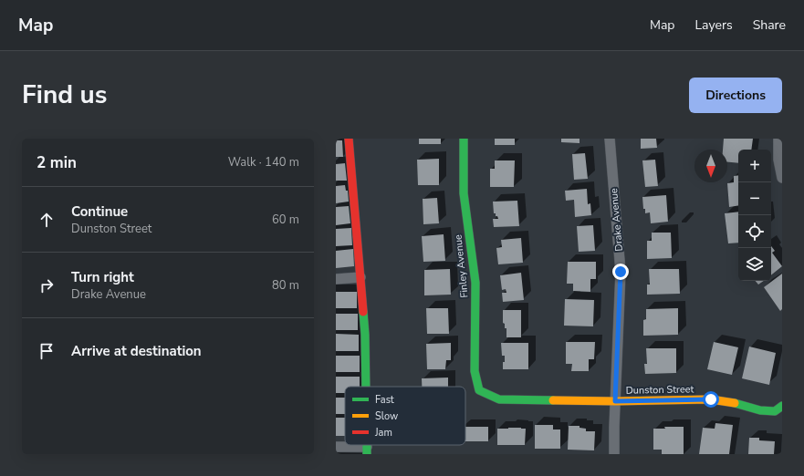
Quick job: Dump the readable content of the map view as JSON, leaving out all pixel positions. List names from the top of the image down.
{
  "streets": {
    "street": ["Drake Avenue", "Finley Avenue", "Dunston Street"]
  },
  "crossings": [
    ["Drake Avenue", "Dunston Street"],
    ["Finley Avenue", "Dunston Street"]
  ],
  "legend": ["Fast", "Slow", "Jam"],
  "north": "bottom",
  "page": {
    "header": "Map",
    "nav": ["Map", "Layers", "Share"],
    "title": "Find us",
    "buttons": "Directions",
    "heading": ["2 min", "Walk · 140 m"],
    "map_buttons": ["+", "−"],
    "list": [
      ["Continue", "Dunston Street", "60 m"],
      ["Turn right", "Drake Avenue", "80 m"],
      "Arrive at destination"
    ]
  }
}
